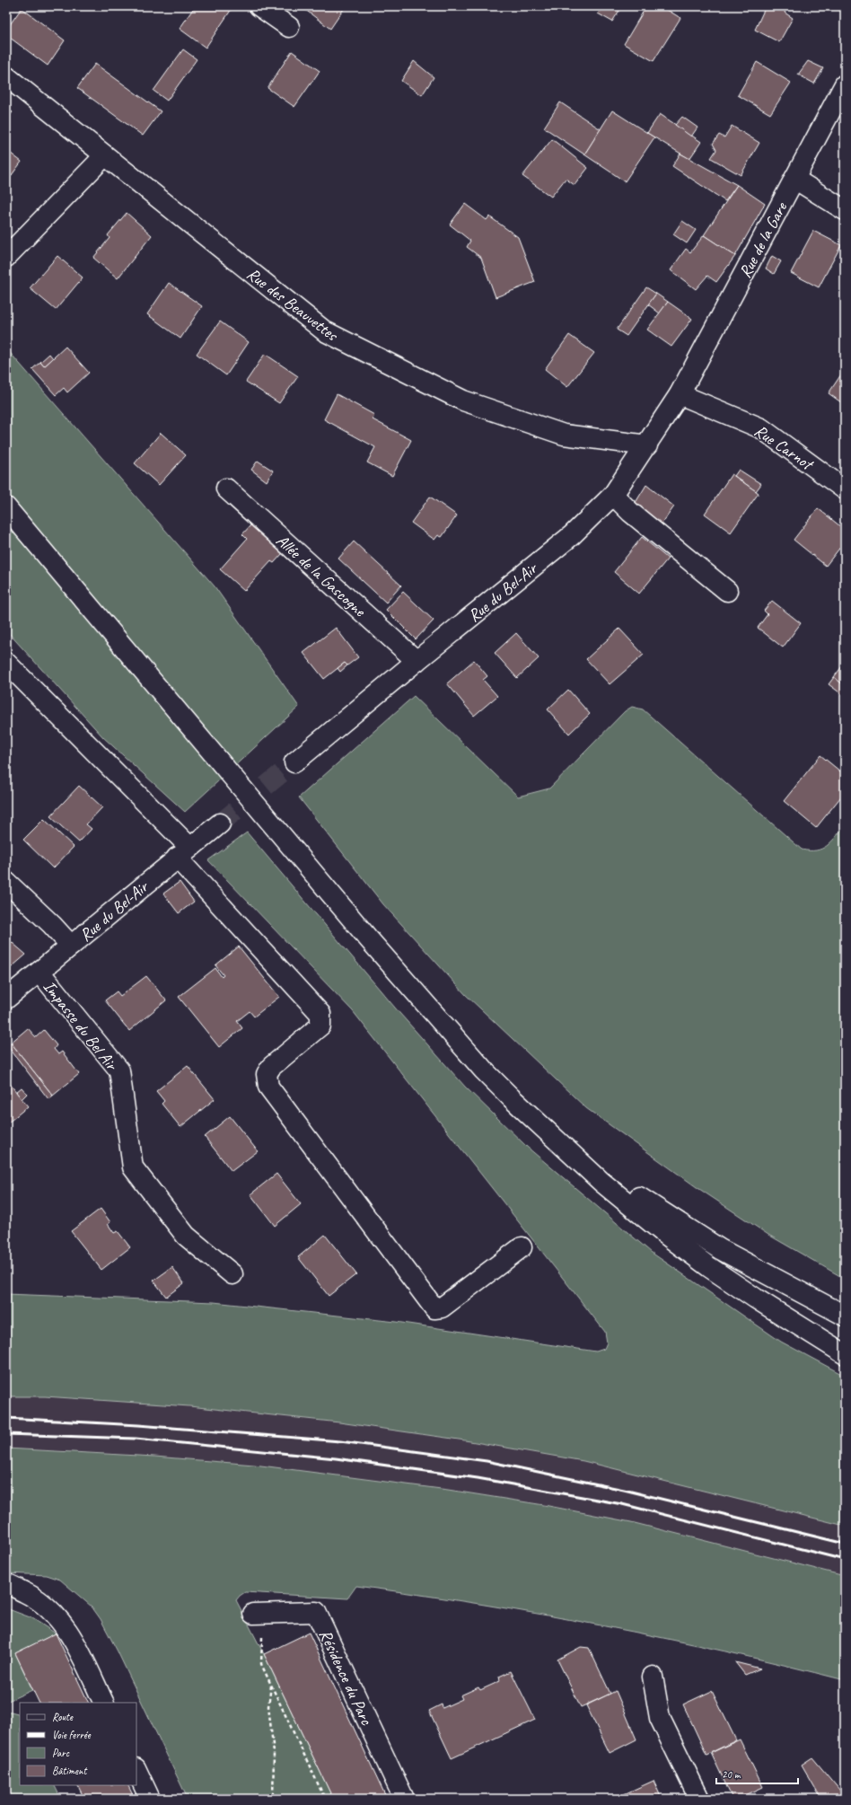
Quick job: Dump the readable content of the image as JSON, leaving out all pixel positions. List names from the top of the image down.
{
  "streets": {
    "street": [
      "Rue de la Gare",
      "Rue des Beauvettes",
      "Rue Carnot",
      "Allée de la Gascogne",
      "Rue du Bel-Air",
      "Impasse du Bel Air",
      "Résidence du Parc"
    ]
  },
  "crossings": [
    ["Rue de la Gare", "Rue Carnot"],
    ["Rue de la Gare", "Rue du Bel-Air"],
    ["Rue des Beauvettes", "Rue du Bel-Air"],
    ["Rue Carnot", "Rue du Bel-Air"],
    ["Allée de la Gascogne", "Rue du Bel-Air"],
    ["Rue du Bel-Air", "Impasse du Bel Air"]
  ],
  "legend": [
    "Route",
    "Voie ferrée",
    "Parc",
    "Bâtiment"
  ],
  "scale_bar": "20 m"
}
